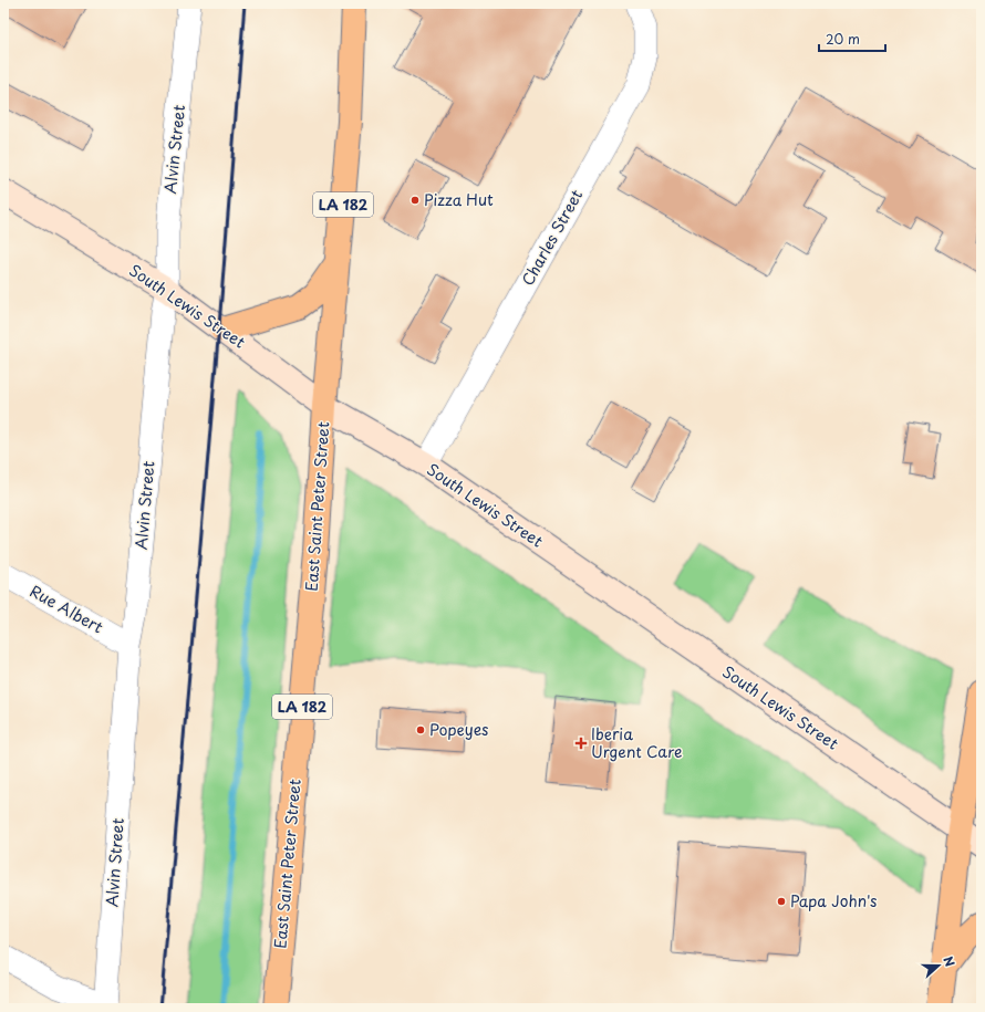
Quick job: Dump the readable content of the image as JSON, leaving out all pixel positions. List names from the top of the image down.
{
  "streets": {
    "main road": ["LA 182", "South Lewis Street", "East Saint Peter Street"],
    "street": ["Alvin Street", "Charles Street", "Rue Albert"]
  },
  "crossings": [
    ["Alvin Street", "South Lewis Street"],
    ["Alvin Street", "Rue Albert"],
    ["Charles Street", "South Lewis Street"],
    ["South Lewis Street", "East Saint Peter Street"]
  ],
  "places": {
    "other": ["Pizza Hut", "Popeyes", "Papa John's"],
    "health": ["Iberia Urgent Care"]
  },
  "scale_bar": "20 m",
  "north": "right"
}
